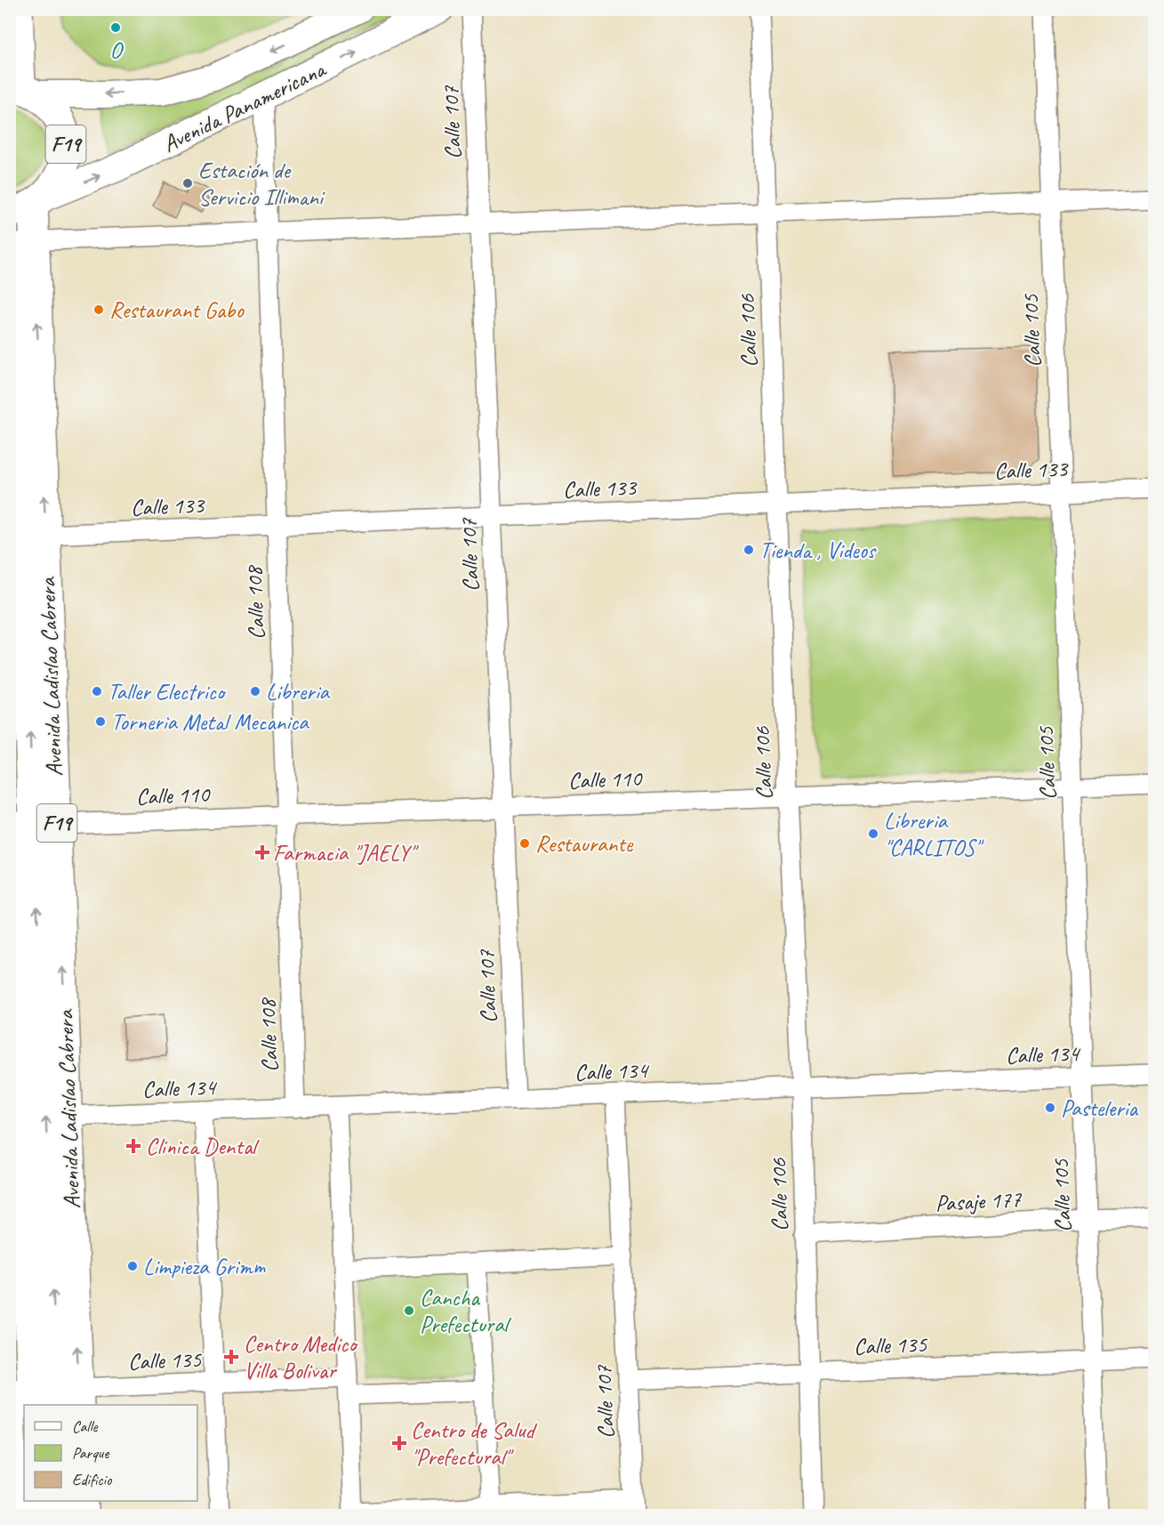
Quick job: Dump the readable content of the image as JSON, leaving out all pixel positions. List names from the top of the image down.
{
  "streets": {
    "main road": ["Avenida Panamericana", "F19", "Avenida Ladislao Cabrera"],
    "street": [
      "Calle 107",
      "Calle 106",
      "Calle 105",
      "Calle 133",
      "Calle 108",
      "Calle 110",
      "Calle 134",
      "Pasaje 177",
      "Calle 135"
    ]
  },
  "crossings": [
    ["Avenida Panamericana", "F19"],
    ["Avenida Panamericana", "Calle 108"],
    ["Avenida Panamericana", "Avenida Ladislao Cabrera"],
    ["Calle 107", "Calle 133"],
    ["Calle 107", "Calle 110"],
    ["Calle 107", "Calle 134"],
    ["Calle 107", "Calle 135"],
    ["F19", "Avenida Ladislao Cabrera"],
    ["Calle 106", "Calle 133"],
    ["Calle 106", "Calle 110"],
    ["Calle 106", "Calle 134"],
    ["Calle 106", "Pasaje 177"],
    ["Calle 106", "Calle 135"],
    ["Calle 105", "Calle 133"],
    ["Calle 105", "Calle 110"],
    ["Calle 105", "Calle 134"],
    ["Calle 105", "Pasaje 177"],
    ["Calle 105", "Calle 135"],
    ["Calle 133", "Calle 108"],
    ["Calle 133", "Avenida Ladislao Cabrera"],
    ["Calle 108", "Calle 110"],
    ["Calle 108", "Calle 134"],
    ["Avenida Ladislao Cabrera", "Calle 110"],
    ["Avenida Ladislao Cabrera", "Calle 134"],
    ["Avenida Ladislao Cabrera", "Calle 135"]
  ],
  "places": {
    "other": [
      "O",
      "Estación de Servicio Illimani",
      "Restaurant Gabo",
      "Tienda , Videos",
      "Taller Electrico",
      "Libreria",
      "Torneria Metal Mecanica",
      "Libreria \"CARLITOS\"",
      "Restaurante",
      "Pasteleria",
      "Limpieza Grimm",
      "Cancha Prefectural"
    ],
    "health": [
      "Farmacia \"JAELY\"",
      "Clinica Dental",
      "Centro Medico Villa Bolivar",
      "Centro de Salud \"Prefectural\""
    ]
  },
  "legend": ["Calle", "Parque", "Edificio"]
}
